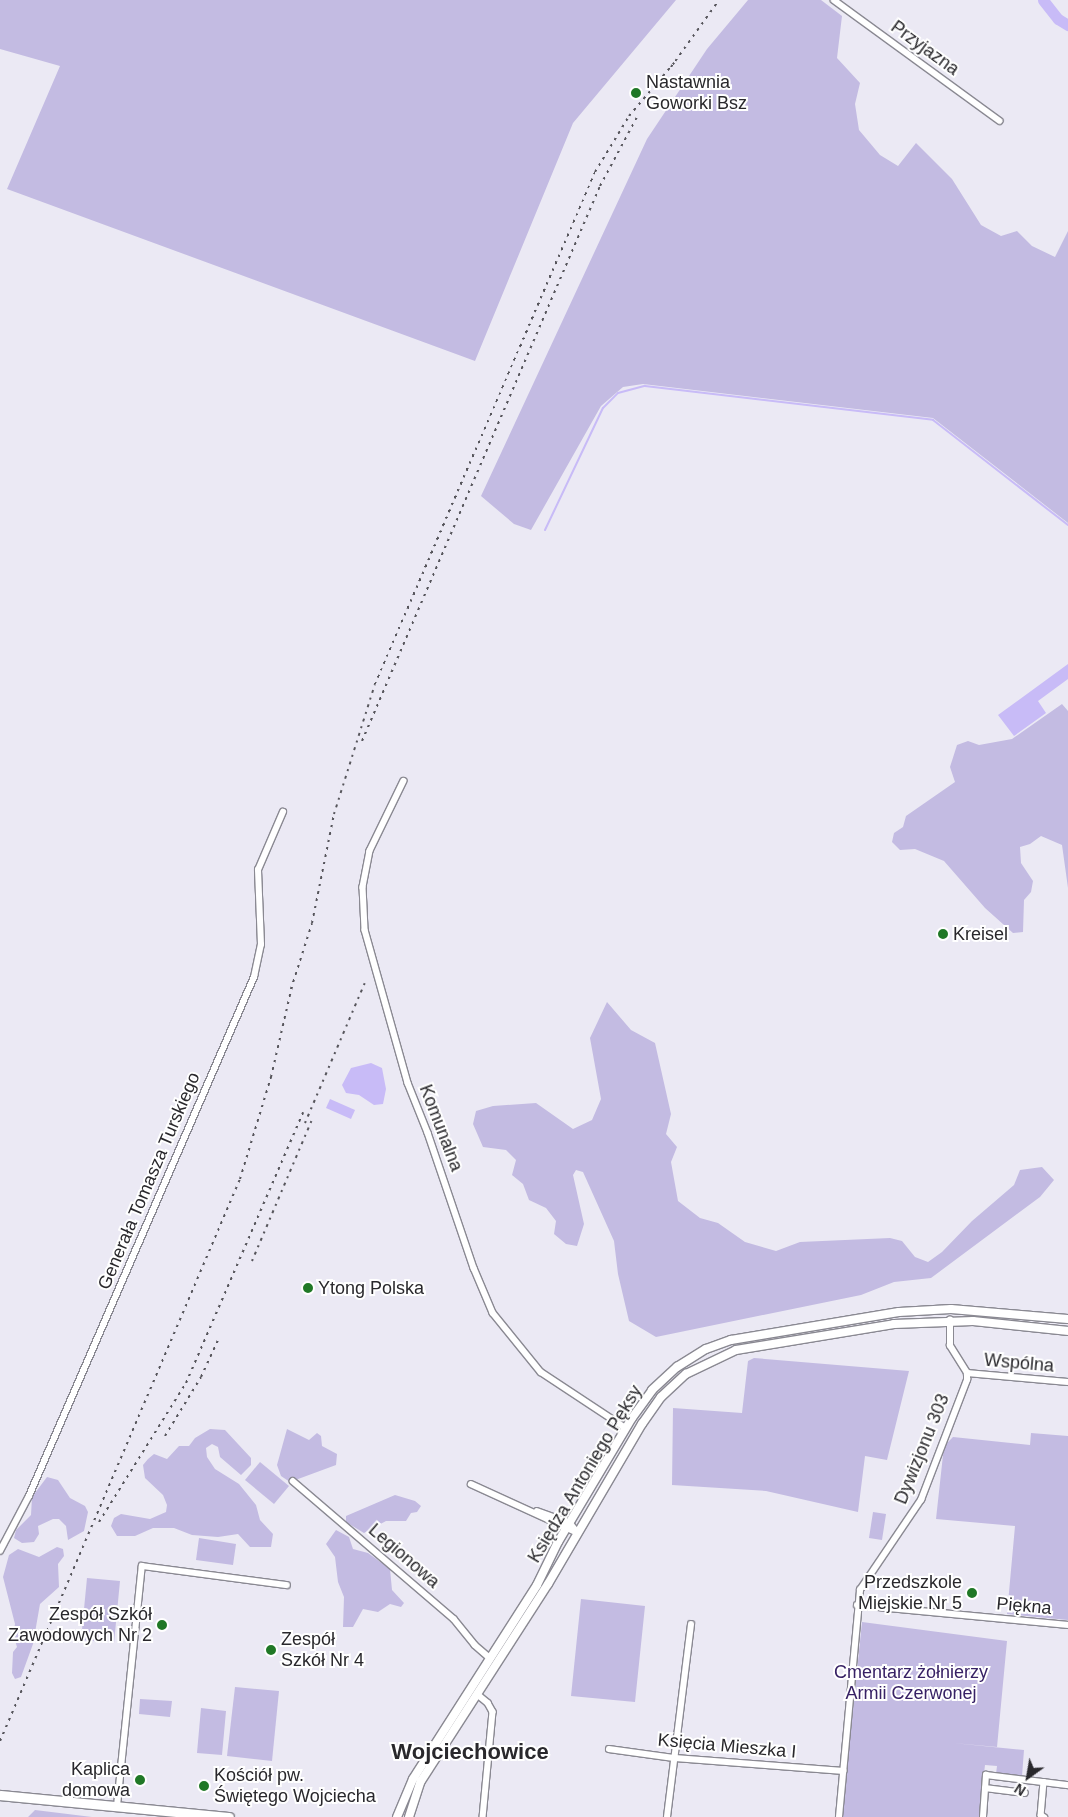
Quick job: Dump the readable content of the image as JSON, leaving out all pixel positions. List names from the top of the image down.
{
  "streets": {
    "main road": ["Księdza Antoniego Pęksy"],
    "street": [
      "Przyjazna",
      "Komunalna",
      "Generała Tomasza Turskiego",
      "Wspólna",
      "Dywizjonu 303",
      "Legionowa",
      "Piękna",
      "Księcia Mieszka I"
    ]
  },
  "crossings": [
    ["Komunalna", "Księdza Antoniego Pęksy"],
    ["Wspólna", "Dywizjonu 303"],
    ["Dywizjonu 303", "Piękna"],
    ["Dywizjonu 303", "Księcia Mieszka I"],
    ["Księdza Antoniego Pęksy", "Legionowa"]
  ],
  "districts": ["Wojciechowice"],
  "parks": ["Cmentarz żołnierzy Armii Czerwonej"],
  "places": [
    "Nastawnia Goworki Bsz",
    "Kreisel",
    "Ytong Polska",
    "Przedszkole Miejskie Nr 5",
    "Zespół Szkół Zawodowych Nr 2",
    "Zespół Szkół Nr 4",
    "Kaplica domowa",
    "Kościół pw. Świętego Wojciecha"
  ],
  "north": "bottom left"
}
